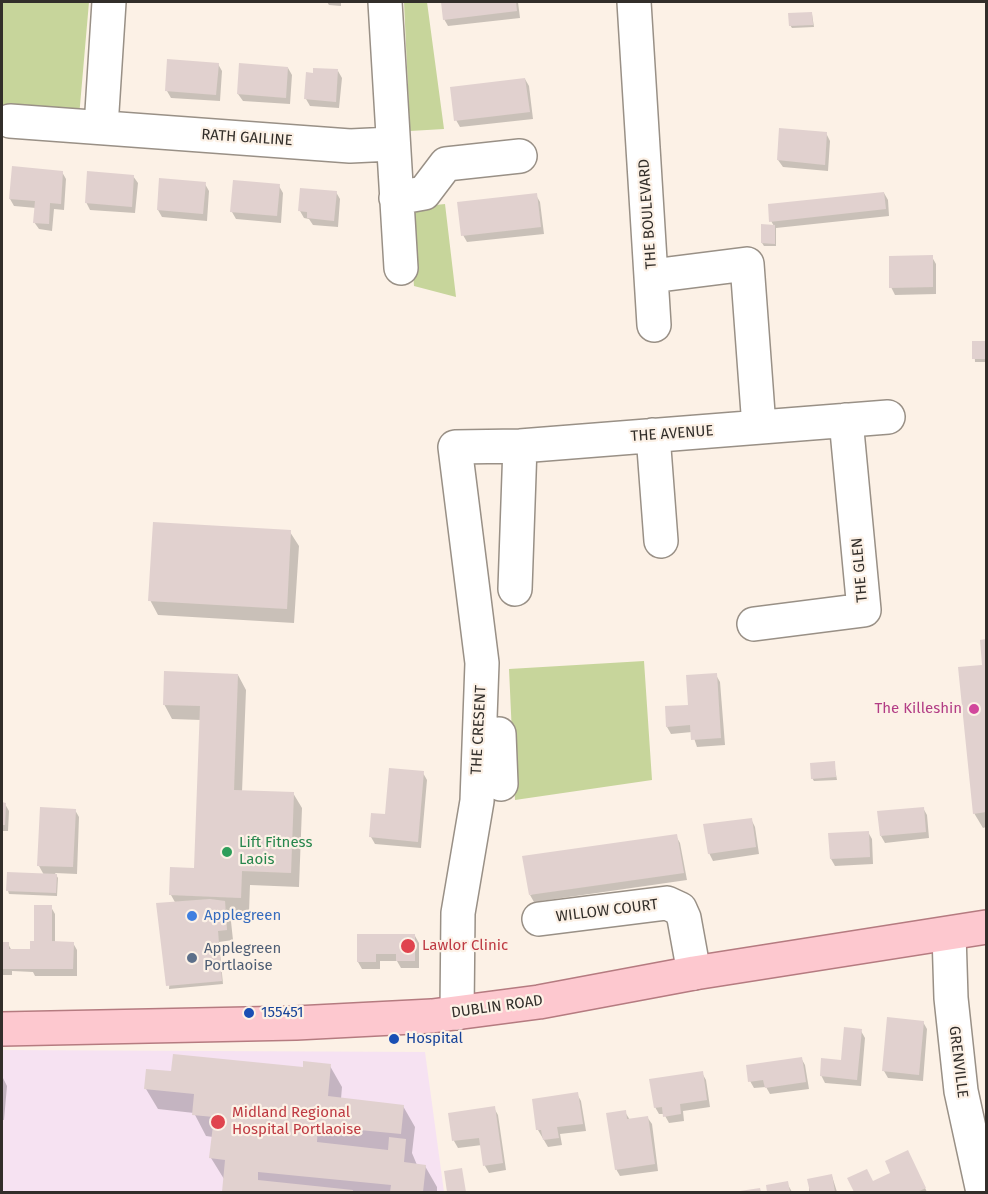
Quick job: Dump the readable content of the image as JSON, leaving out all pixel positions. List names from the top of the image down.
{
  "streets": {
    "main road": ["DUBLIN ROAD"],
    "street": [
      "RATH GAILINE",
      "THE BOULEVARD",
      "THE AVENUE",
      "THE GLEN",
      "THE CRESENT",
      "WILLOW COURT",
      "GRENVILLE"
    ]
  },
  "crossings": [
    ["THE BOULEVARD", "THE AVENUE"],
    ["THE AVENUE", "THE GLEN"],
    ["THE AVENUE", "THE CRESENT"],
    ["THE CRESENT", "DUBLIN ROAD"],
    ["WILLOW COURT", "DUBLIN ROAD"],
    ["DUBLIN ROAD", "GRENVILLE"]
  ],
  "places": [
    "The Killeshin",
    "Lift Fitness Laois",
    "Applegreen",
    "Lawlor Clinic",
    "Applegreen Portlaoise",
    "155451",
    "Hospital",
    "Midland Regional Hospital Portlaoise"
  ]
}
